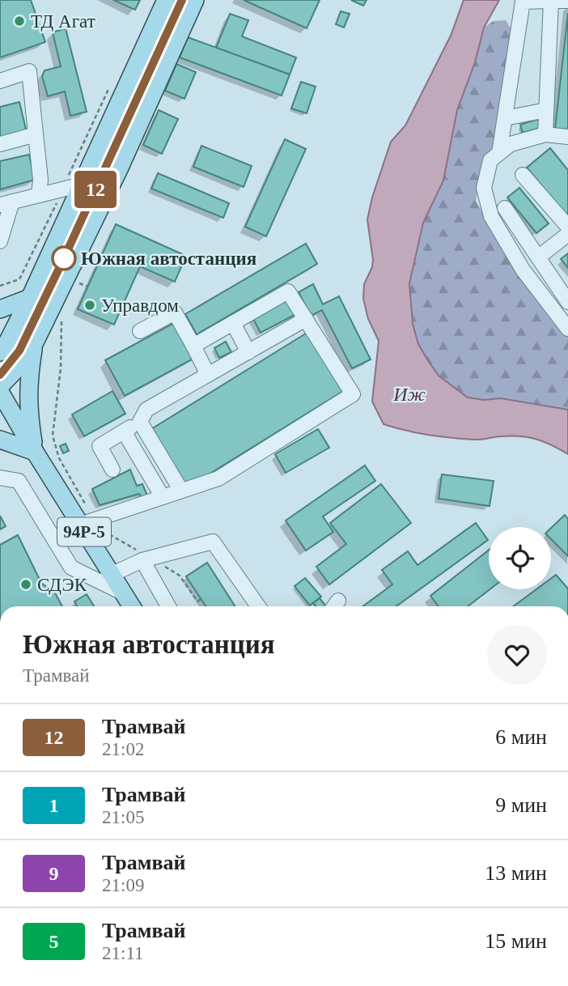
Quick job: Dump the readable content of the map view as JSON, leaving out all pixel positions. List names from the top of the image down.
{
  "streets": {
    "main road": ["94Р-5"]
  },
  "water": ["Иж"],
  "places": [
    "ТД Агат",
    "Южная автостанция",
    "Управдом",
    "СДЭК"
  ],
  "lines": ["tram line 12"],
  "page": {
    "on_map": "12",
    "heading": ["Южная автостанция", "Трамвай"],
    "list": [
      {
        "mark": "12",
        "name": "Трамвай",
        "note": "21:02",
        "value": "6 мин"
      },
      {
        "mark": "1",
        "name": "Трамвай",
        "note": "21:05",
        "value": "9 мин"
      },
      {
        "mark": "9",
        "name": "Трамвай",
        "note": "21:09",
        "value": "13 мин"
      },
      {
        "mark": "5",
        "name": "Трамвай",
        "note": "21:11",
        "value": "15 мин"
      }
    ]
  }
}
